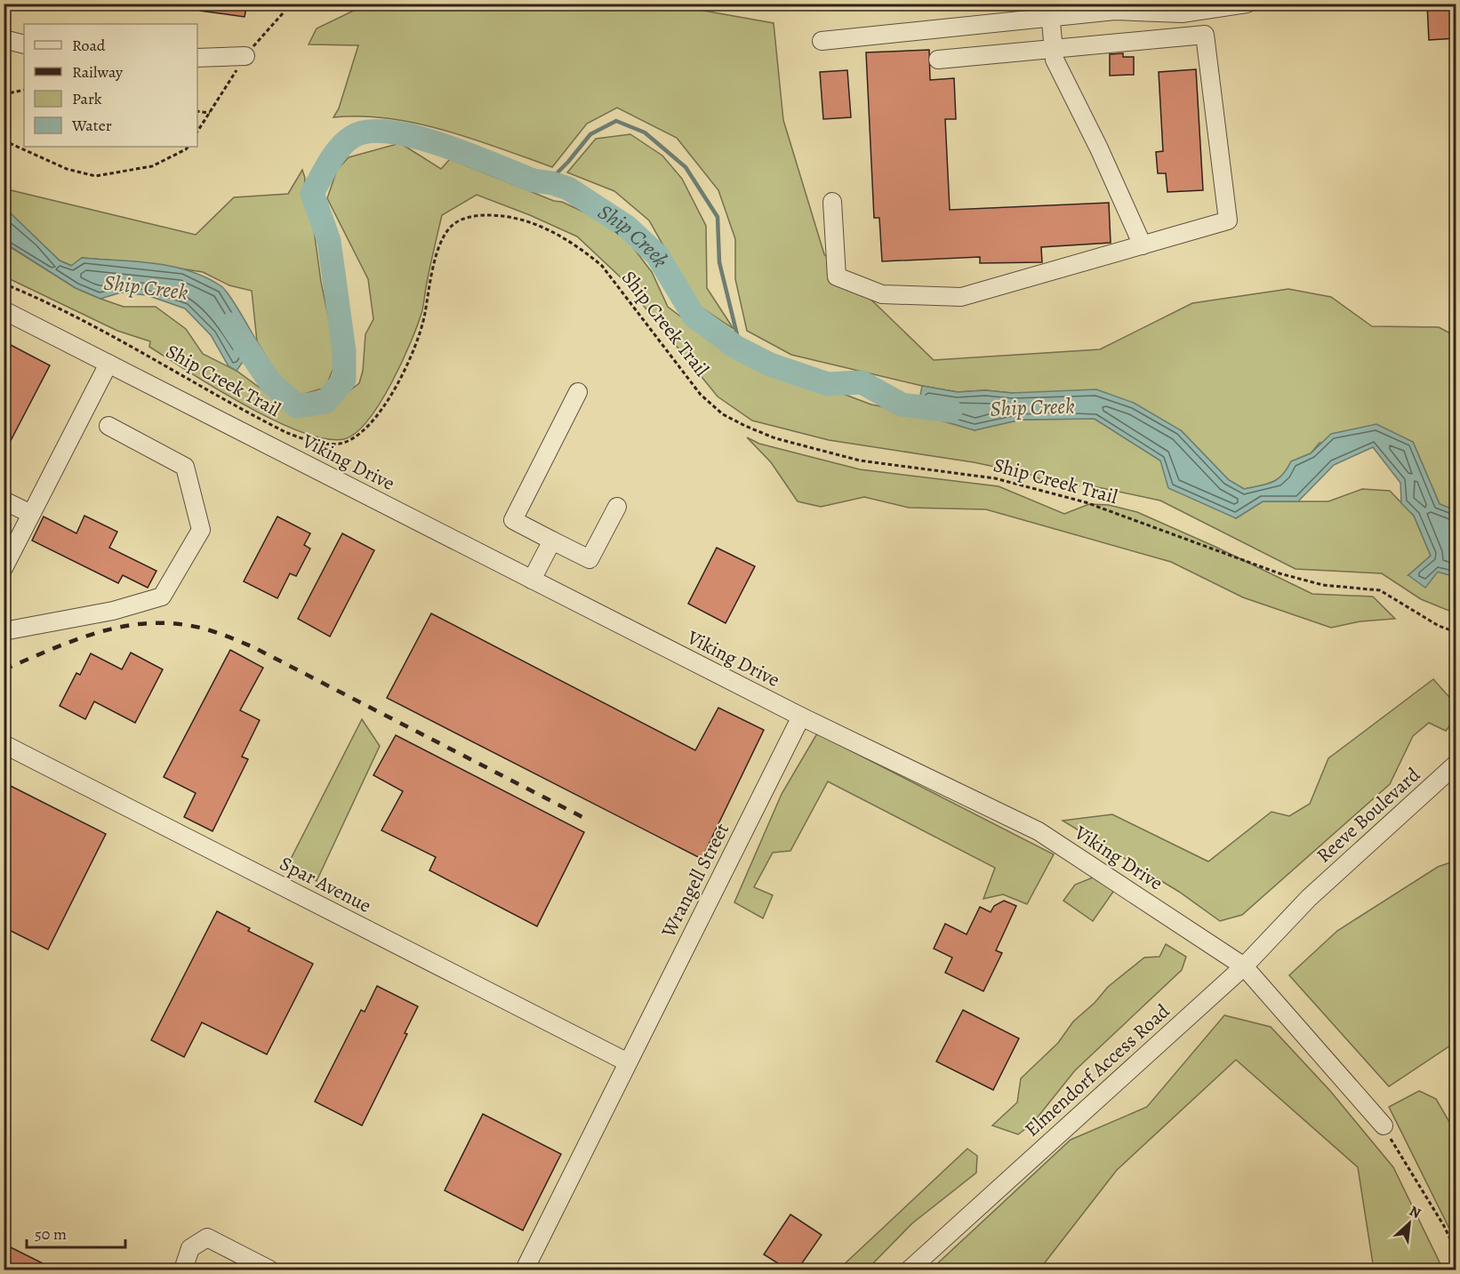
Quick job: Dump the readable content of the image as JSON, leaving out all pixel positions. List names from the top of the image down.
{
  "streets": {
    "street": [
      "Viking Drive",
      "Reeve Boulevard",
      "Wrangell Street",
      "Spar Avenue",
      "Elmendorf Access Road"
    ],
    "path": ["Ship Creek Trail"]
  },
  "crossings": [
    ["Viking Drive", "Wrangell Street"],
    ["Viking Drive", "Elmendorf Access Road"],
    ["Reeve Boulevard", "Elmendorf Access Road"],
    ["Wrangell Street", "Spar Avenue"]
  ],
  "water": ["Ship Creek"],
  "legend": [
    "Road",
    "Railway",
    "Park",
    "Water"
  ],
  "scale_bar": "50 m",
  "north": "top right"
}
